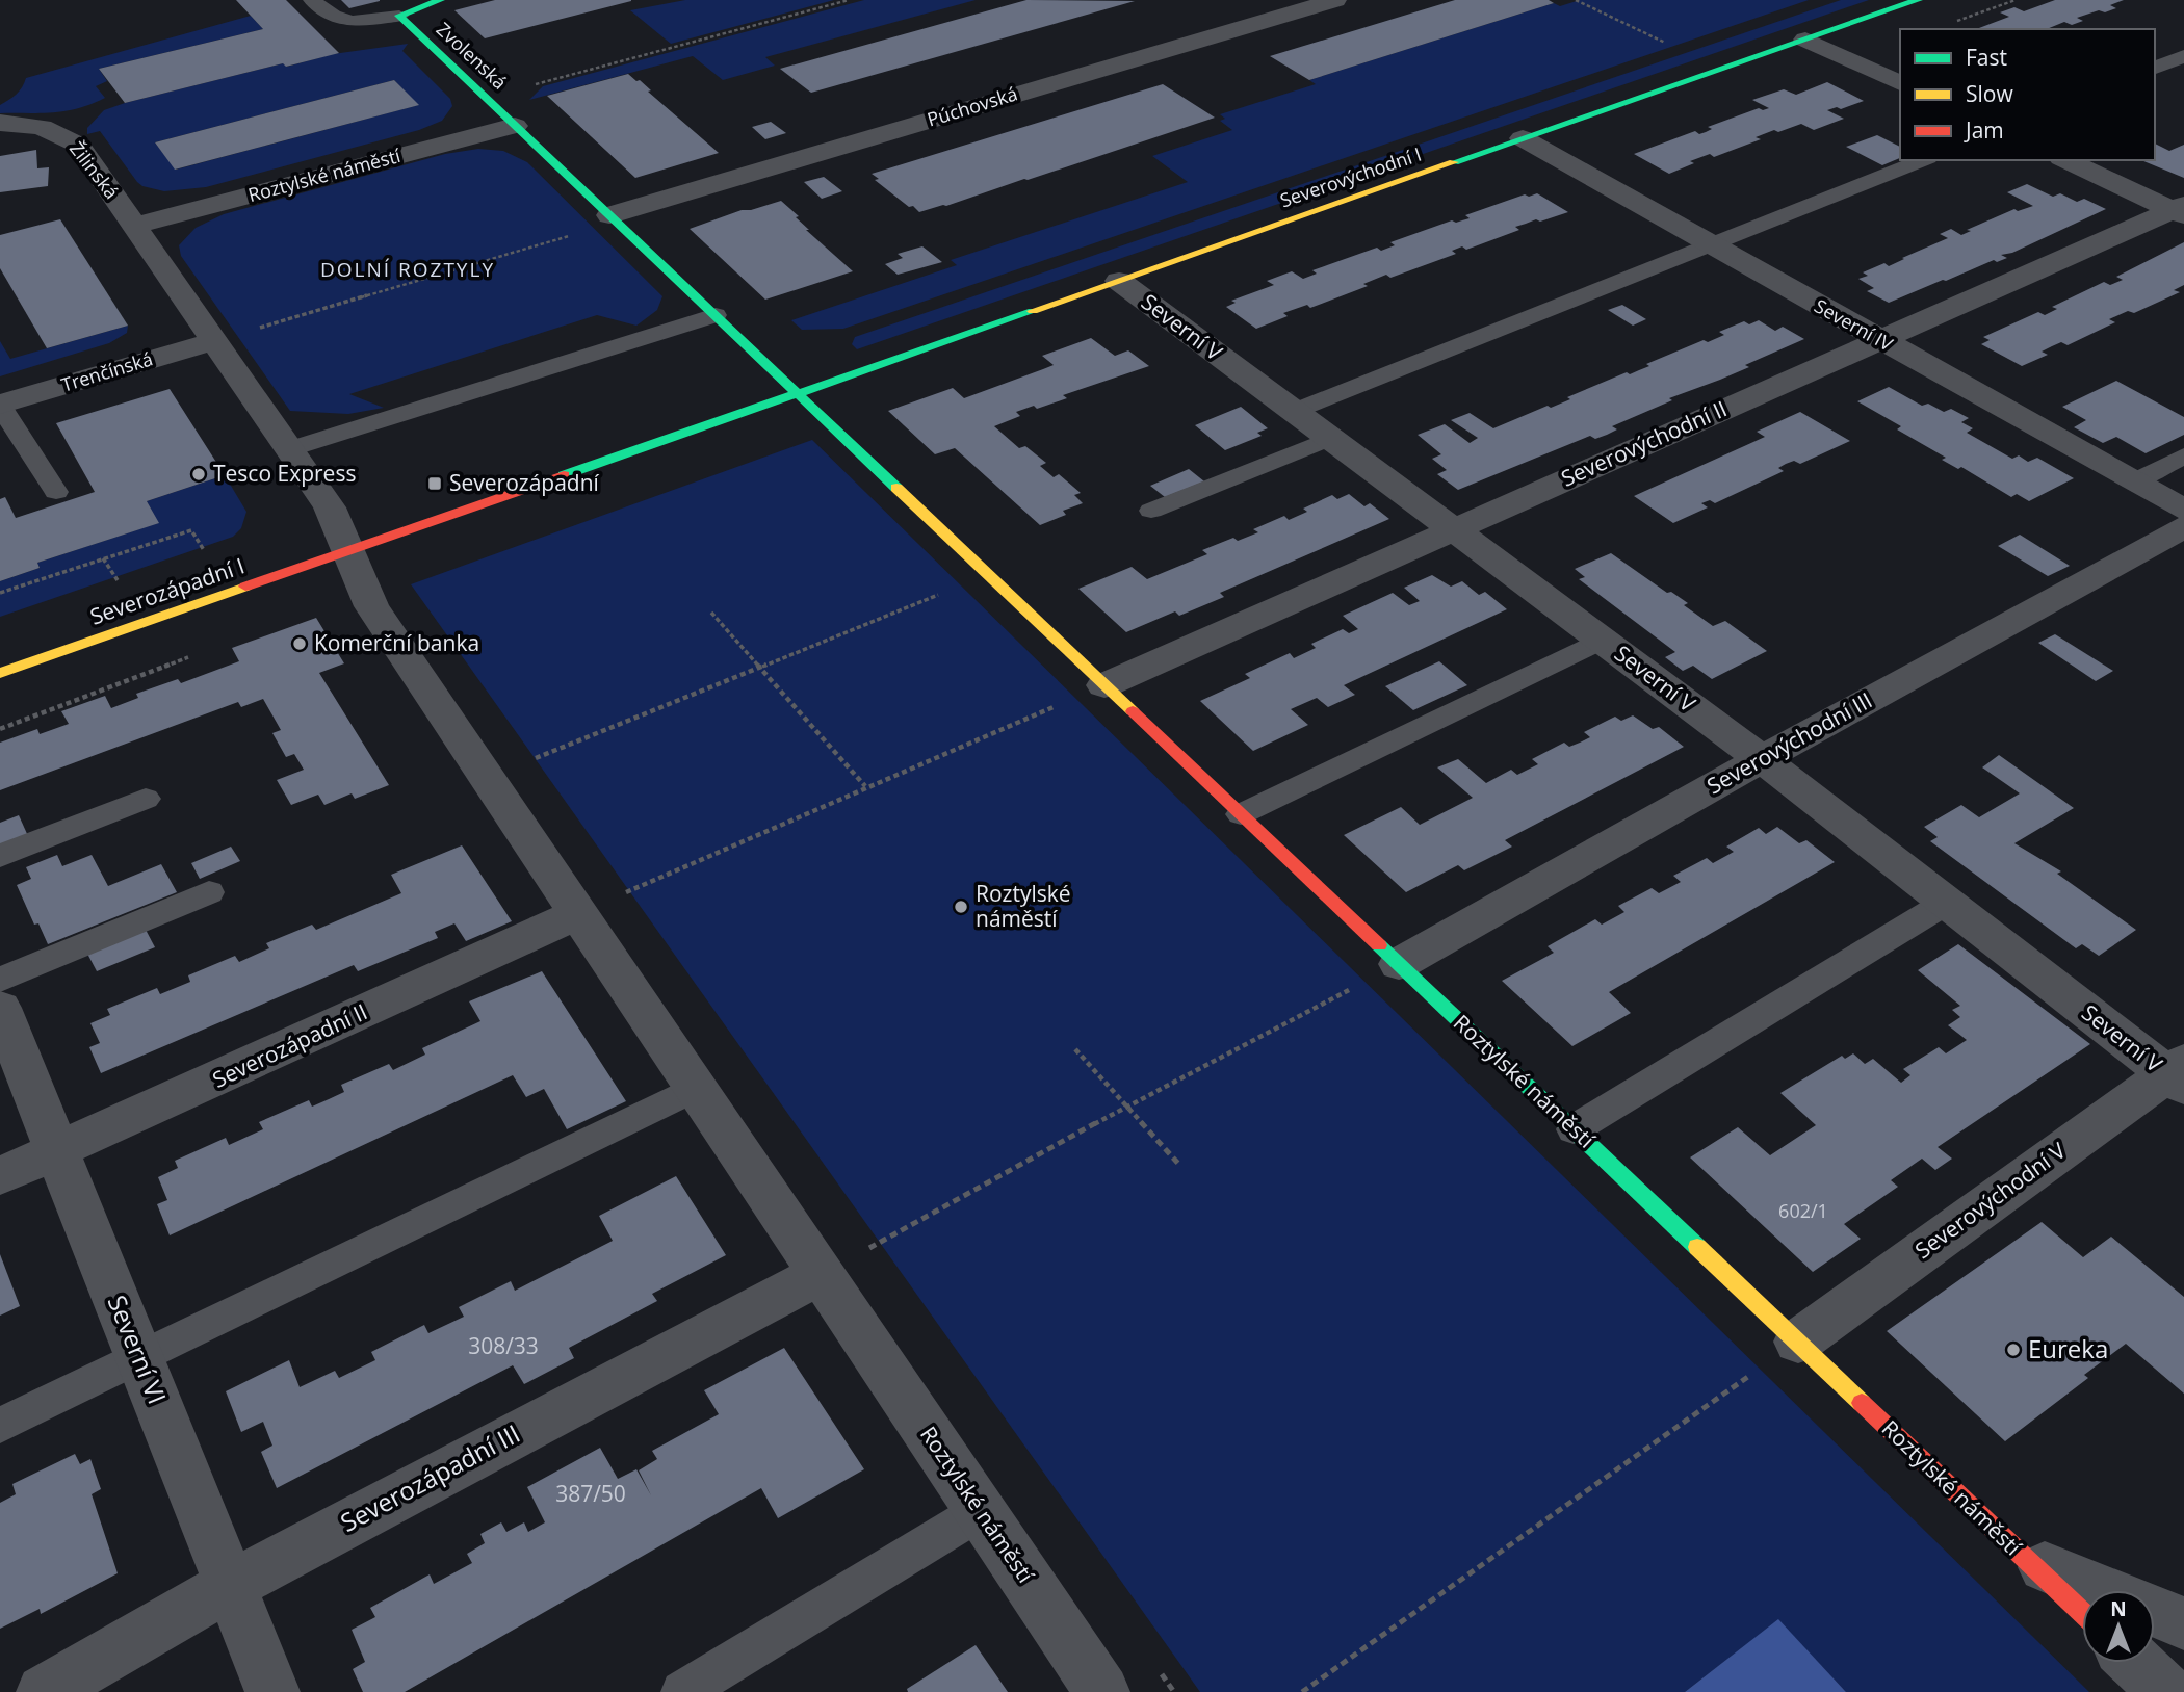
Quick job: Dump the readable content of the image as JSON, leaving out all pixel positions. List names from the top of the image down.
{
  "streets": {
    "street": [
      "Zvolenská",
      "Púchovská",
      "Žilinská",
      "Roztylské náměstí",
      "Severovýchodní I",
      "Severní IV",
      "Severní V",
      "Trenčínská",
      "Severovýchodní II",
      "Severozápadní I",
      "Severovýchodní III",
      "Severozápadní II",
      "Severovýchodní V",
      "Severní VI",
      "Severozápadní III"
    ]
  },
  "crossings": [
    ["Zvolenská", "Roztylské náměstí"],
    ["Púchovská", "Roztylské náměstí"],
    ["Žilinská", "Roztylské náměstí"],
    ["Roztylské náměstí", "Severovýchodní I"],
    ["Roztylské náměstí", "Trenčínská"],
    ["Roztylské náměstí", "Severovýchodní II"],
    ["Roztylské náměstí", "Severozápadní I"],
    ["Roztylské náměstí", "Severovýchodní III"],
    ["Roztylské náměstí", "Severozápadní II"],
    ["Roztylské náměstí", "Severovýchodní V"],
    ["Roztylské náměstí", "Severozápadní III"],
    ["Severovýchodní I", "Severní IV"],
    ["Severovýchodní I", "Severní V"],
    ["Severní IV", "Severovýchodní II"],
    ["Severní V", "Severovýchodní II"],
    ["Severní V", "Severovýchodní III"],
    ["Severní V", "Severovýchodní V"],
    ["Severozápadní II", "Severní VI"],
    ["Severní VI", "Severozápadní III"]
  ],
  "districts": ["DOLNÍ ROZTYLY"],
  "places": {
    "other": [
      "Tesco Express",
      "Komerční banka",
      "Roztylské náměstí",
      "Eureka"
    ],
    "transit": ["Severozápadní"]
  },
  "house_numbers": ["602/1", "308/33", "387/50"],
  "legend": ["Fast", "Slow", "Jam"],
  "north": "top"
}
